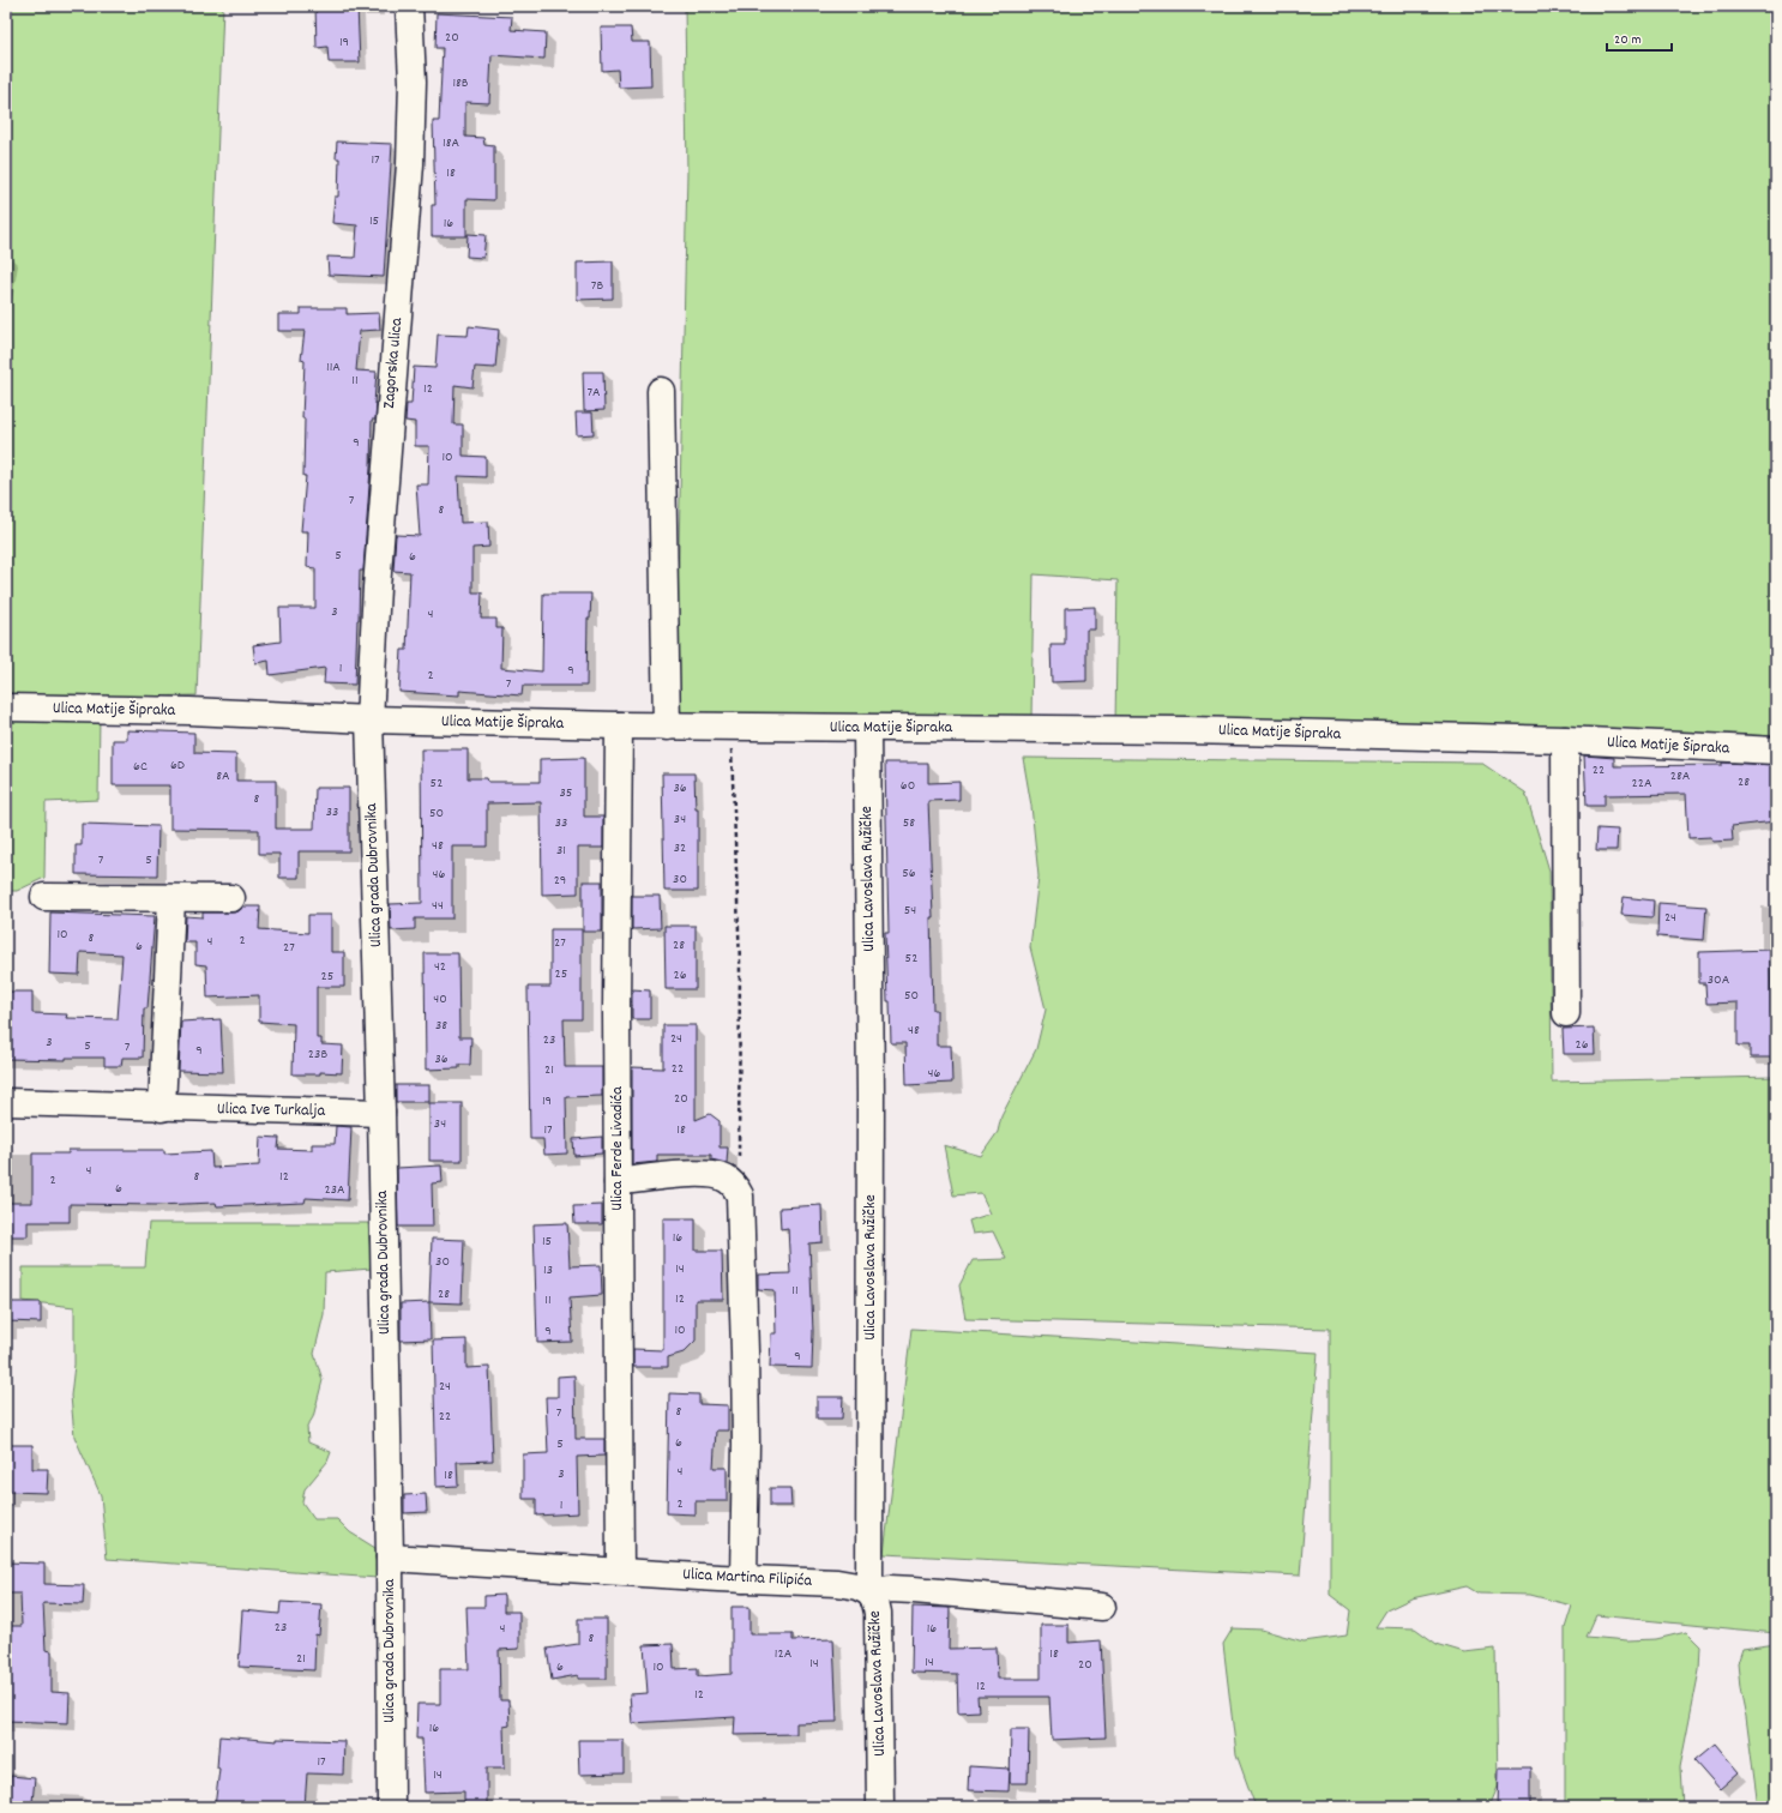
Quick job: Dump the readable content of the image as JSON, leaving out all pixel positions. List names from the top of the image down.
{
  "streets": {
    "street": [
      "Zagorska ulica",
      "Ulica Matije Šipraka",
      "Ulica grada Dubrovnika",
      "Ulica Lavoslava Ružičke",
      "Ulica Ive Turkalja",
      "Ulica Ferde Livadića",
      "Ulica Martina Filipića"
    ]
  },
  "crossings": [
    ["Zagorska ulica", "Ulica Matije Šipraka"],
    ["Zagorska ulica", "Ulica grada Dubrovnika"],
    ["Ulica Matije Šipraka", "Ulica grada Dubrovnika"],
    ["Ulica Matije Šipraka", "Ulica Lavoslava Ružičke"],
    ["Ulica Matije Šipraka", "Ulica Ferde Livadića"],
    ["Ulica grada Dubrovnika", "Ulica Ive Turkalja"],
    ["Ulica grada Dubrovnika", "Ulica Martina Filipića"],
    ["Ulica Lavoslava Ružičke", "Ulica Martina Filipića"],
    ["Ulica Ferde Livadića", "Ulica Martina Filipića"]
  ],
  "house_numbers": [
    "20",
    "19",
    "18B",
    "18A",
    "17",
    "18",
    "15",
    "16",
    "7B",
    "11A",
    "11",
    "12",
    "7A",
    "9",
    "10",
    "7",
    "8",
    "5",
    "6",
    "3",
    "4",
    "1",
    "9",
    "2",
    "7",
    "6D",
    "6C",
    "22",
    "8A",
    "28A",
    "28",
    "52",
    "22A",
    "60",
    "36",
    "35",
    "8",
    "33",
    "50",
    "34",
    "33",
    "58",
    "48",
    "32",
    "31",
    "7",
    "5",
    "56",
    "46",
    "30",
    "29",
    "44",
    "54",
    "24",
    "10",
    "8",
    "2",
    "4",
    "27",
    "28",
    "6",
    "27",
    "52",
    "42",
    "25",
    "26",
    "25",
    "30A",
    "50",
    "40",
    "38",
    "48",
    "24",
    "23",
    "3",
    "26",
    "5",
    "7",
    "9",
    "23B",
    "36",
    "22",
    "21",
    "46",
    "20",
    "19",
    "34",
    "17",
    "18",
    "4",
    "8",
    "12",
    "2",
    "6",
    "23A",
    "16",
    "15",
    "30",
    "14",
    "13",
    "11",
    "28",
    "12",
    "11",
    "10",
    "9",
    "9",
    "24",
    "8",
    "7",
    "22",
    "6",
    "5",
    "4",
    "3",
    "18",
    "2",
    "1",
    "23",
    "4",
    "16",
    "8",
    "12A",
    "18",
    "21",
    "14",
    "14",
    "20",
    "6",
    "10",
    "12",
    "12",
    "16",
    "17",
    "14"
  ],
  "scale_bar": "20 m"
}
